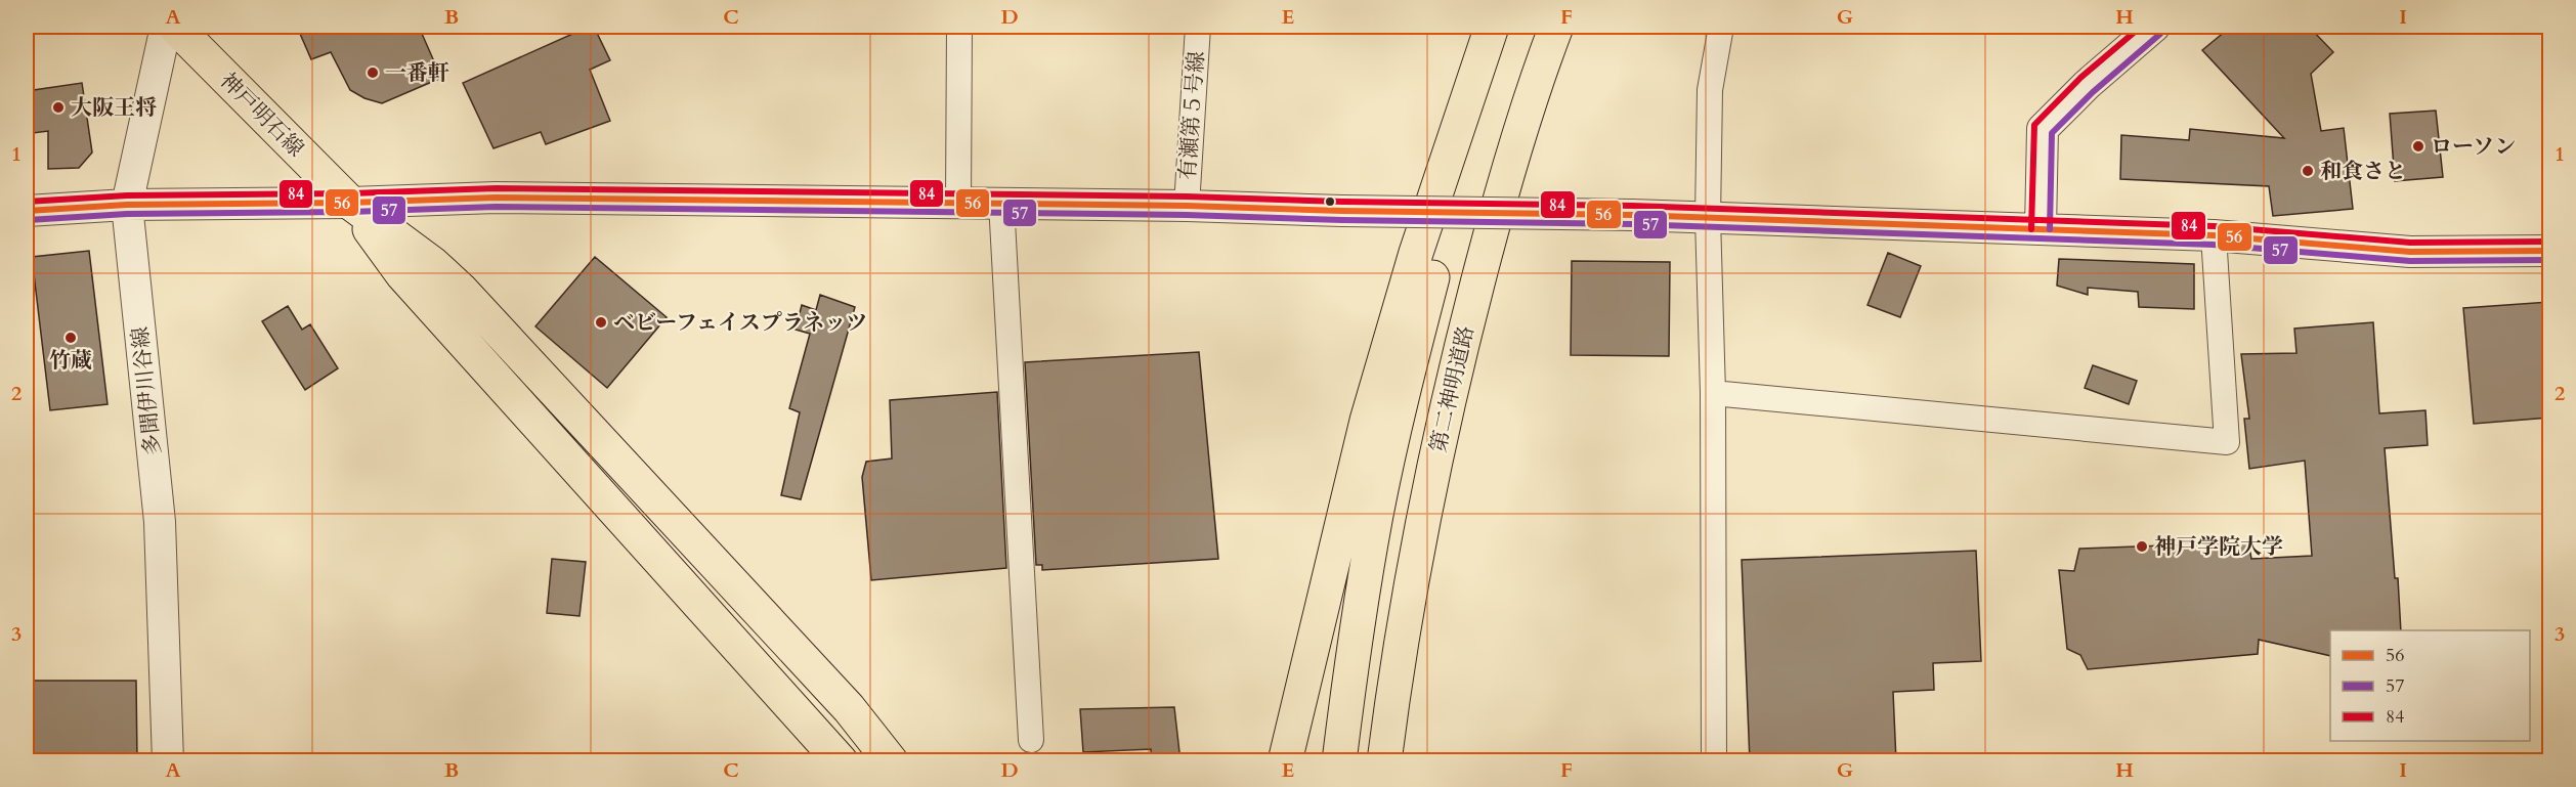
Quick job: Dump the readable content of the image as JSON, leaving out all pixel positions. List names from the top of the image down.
{
  "streets": {
    "main road": ["神戸明石線", "第二神明道路"],
    "street": ["有瀬第５号線", "多聞伊川谷線"]
  },
  "places": [
    "一番軒",
    "大阪王将",
    "ローソン",
    "和食さと",
    "ベビーフェイスプラネッツ",
    "竹蔵",
    "神戸学院大学"
  ],
  "lines": ["transit line 84", "transit line 57", "transit line 56"],
  "legend": ["56", "57", "84"],
  "grid": {
    "columns": [
      "A",
      "B",
      "C",
      "D",
      "E",
      "F",
      "G",
      "H",
      "I"
    ],
    "rows": ["1", "2", "3"]
  }
}
